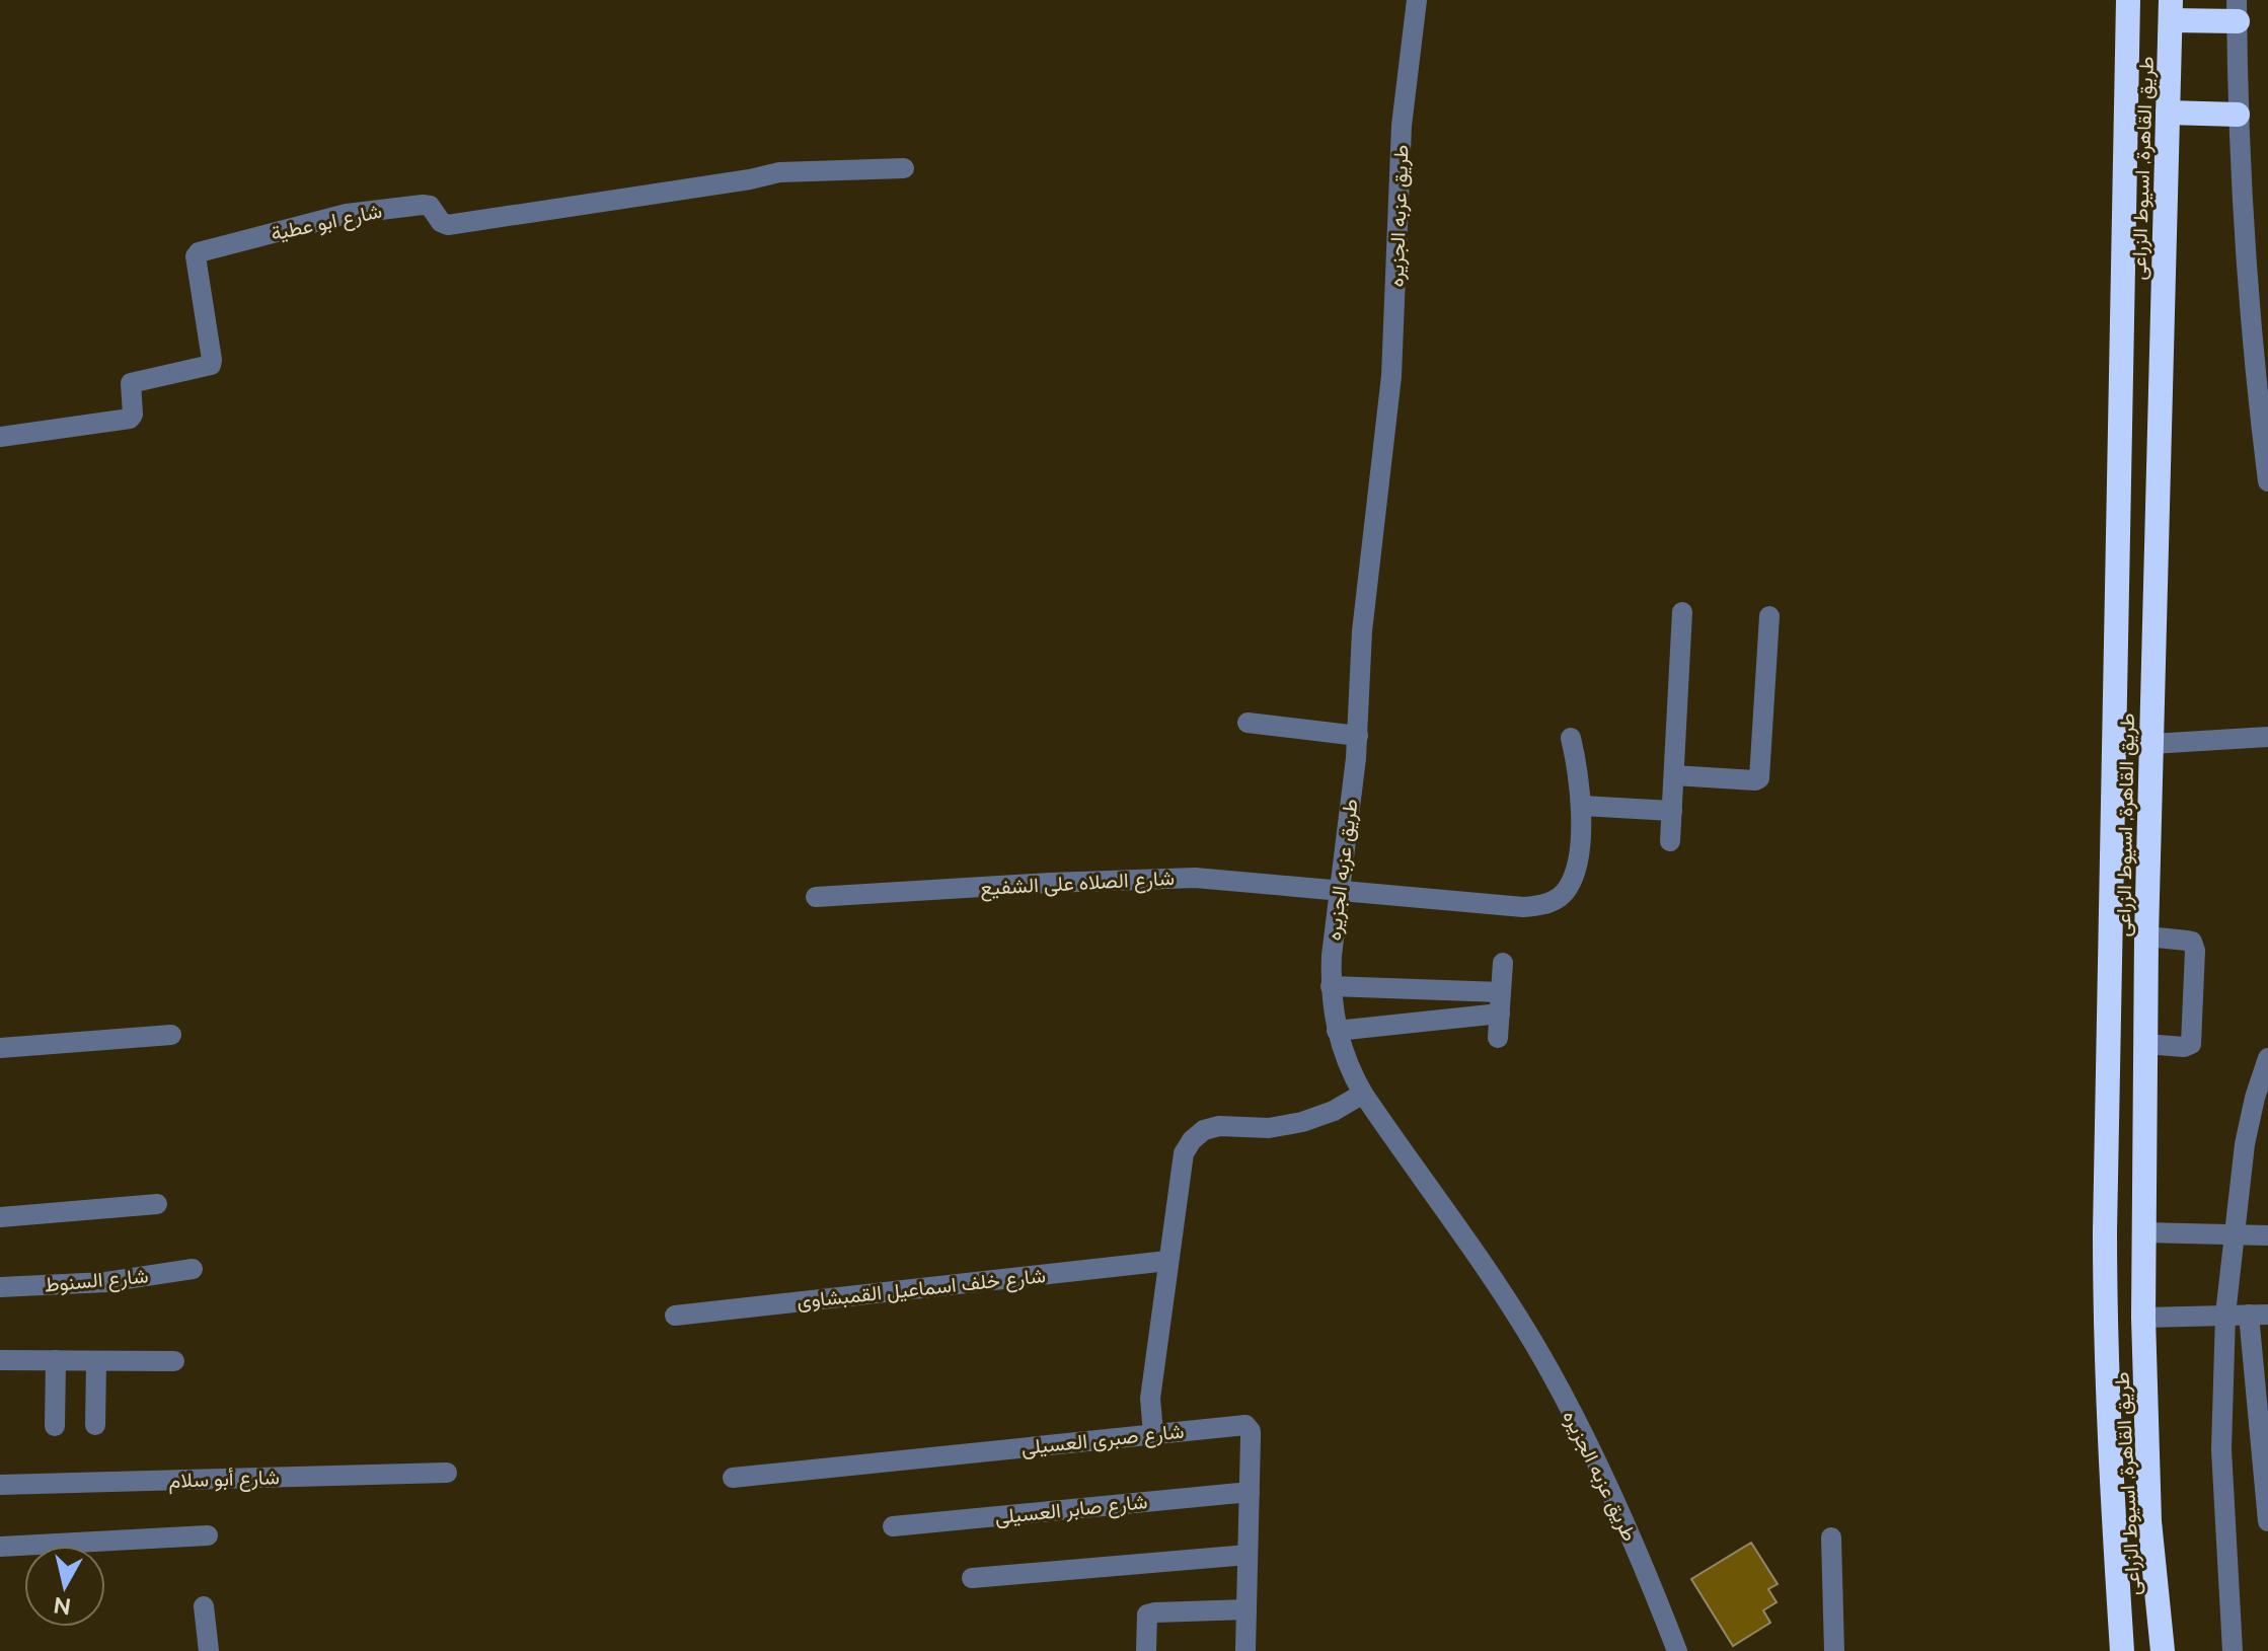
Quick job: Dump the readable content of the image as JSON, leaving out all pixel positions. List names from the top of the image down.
{
  "streets": {
    "highway": ["طريق القاهرة, اسيوط الزراعى"],
    "street": [
      "طريق عزبه الجزيره",
      "شارع ابو عطية",
      "شارع الصلاه على الشفيع",
      "شارع السنوط",
      "شارع خلف اسماعيل القمبشاوى",
      "شارع صبرى العسيلى",
      "شارع أبو سلام",
      "شارع صابر العسيلى"
    ]
  },
  "crossings": [
    ["طريق عزبه الجزيره", "شارع الصلاه على الشفيع"],
    ["شارع صبرى العسيلى", "شارع صابر العسيلى"]
  ],
  "north": "bottom"
}
